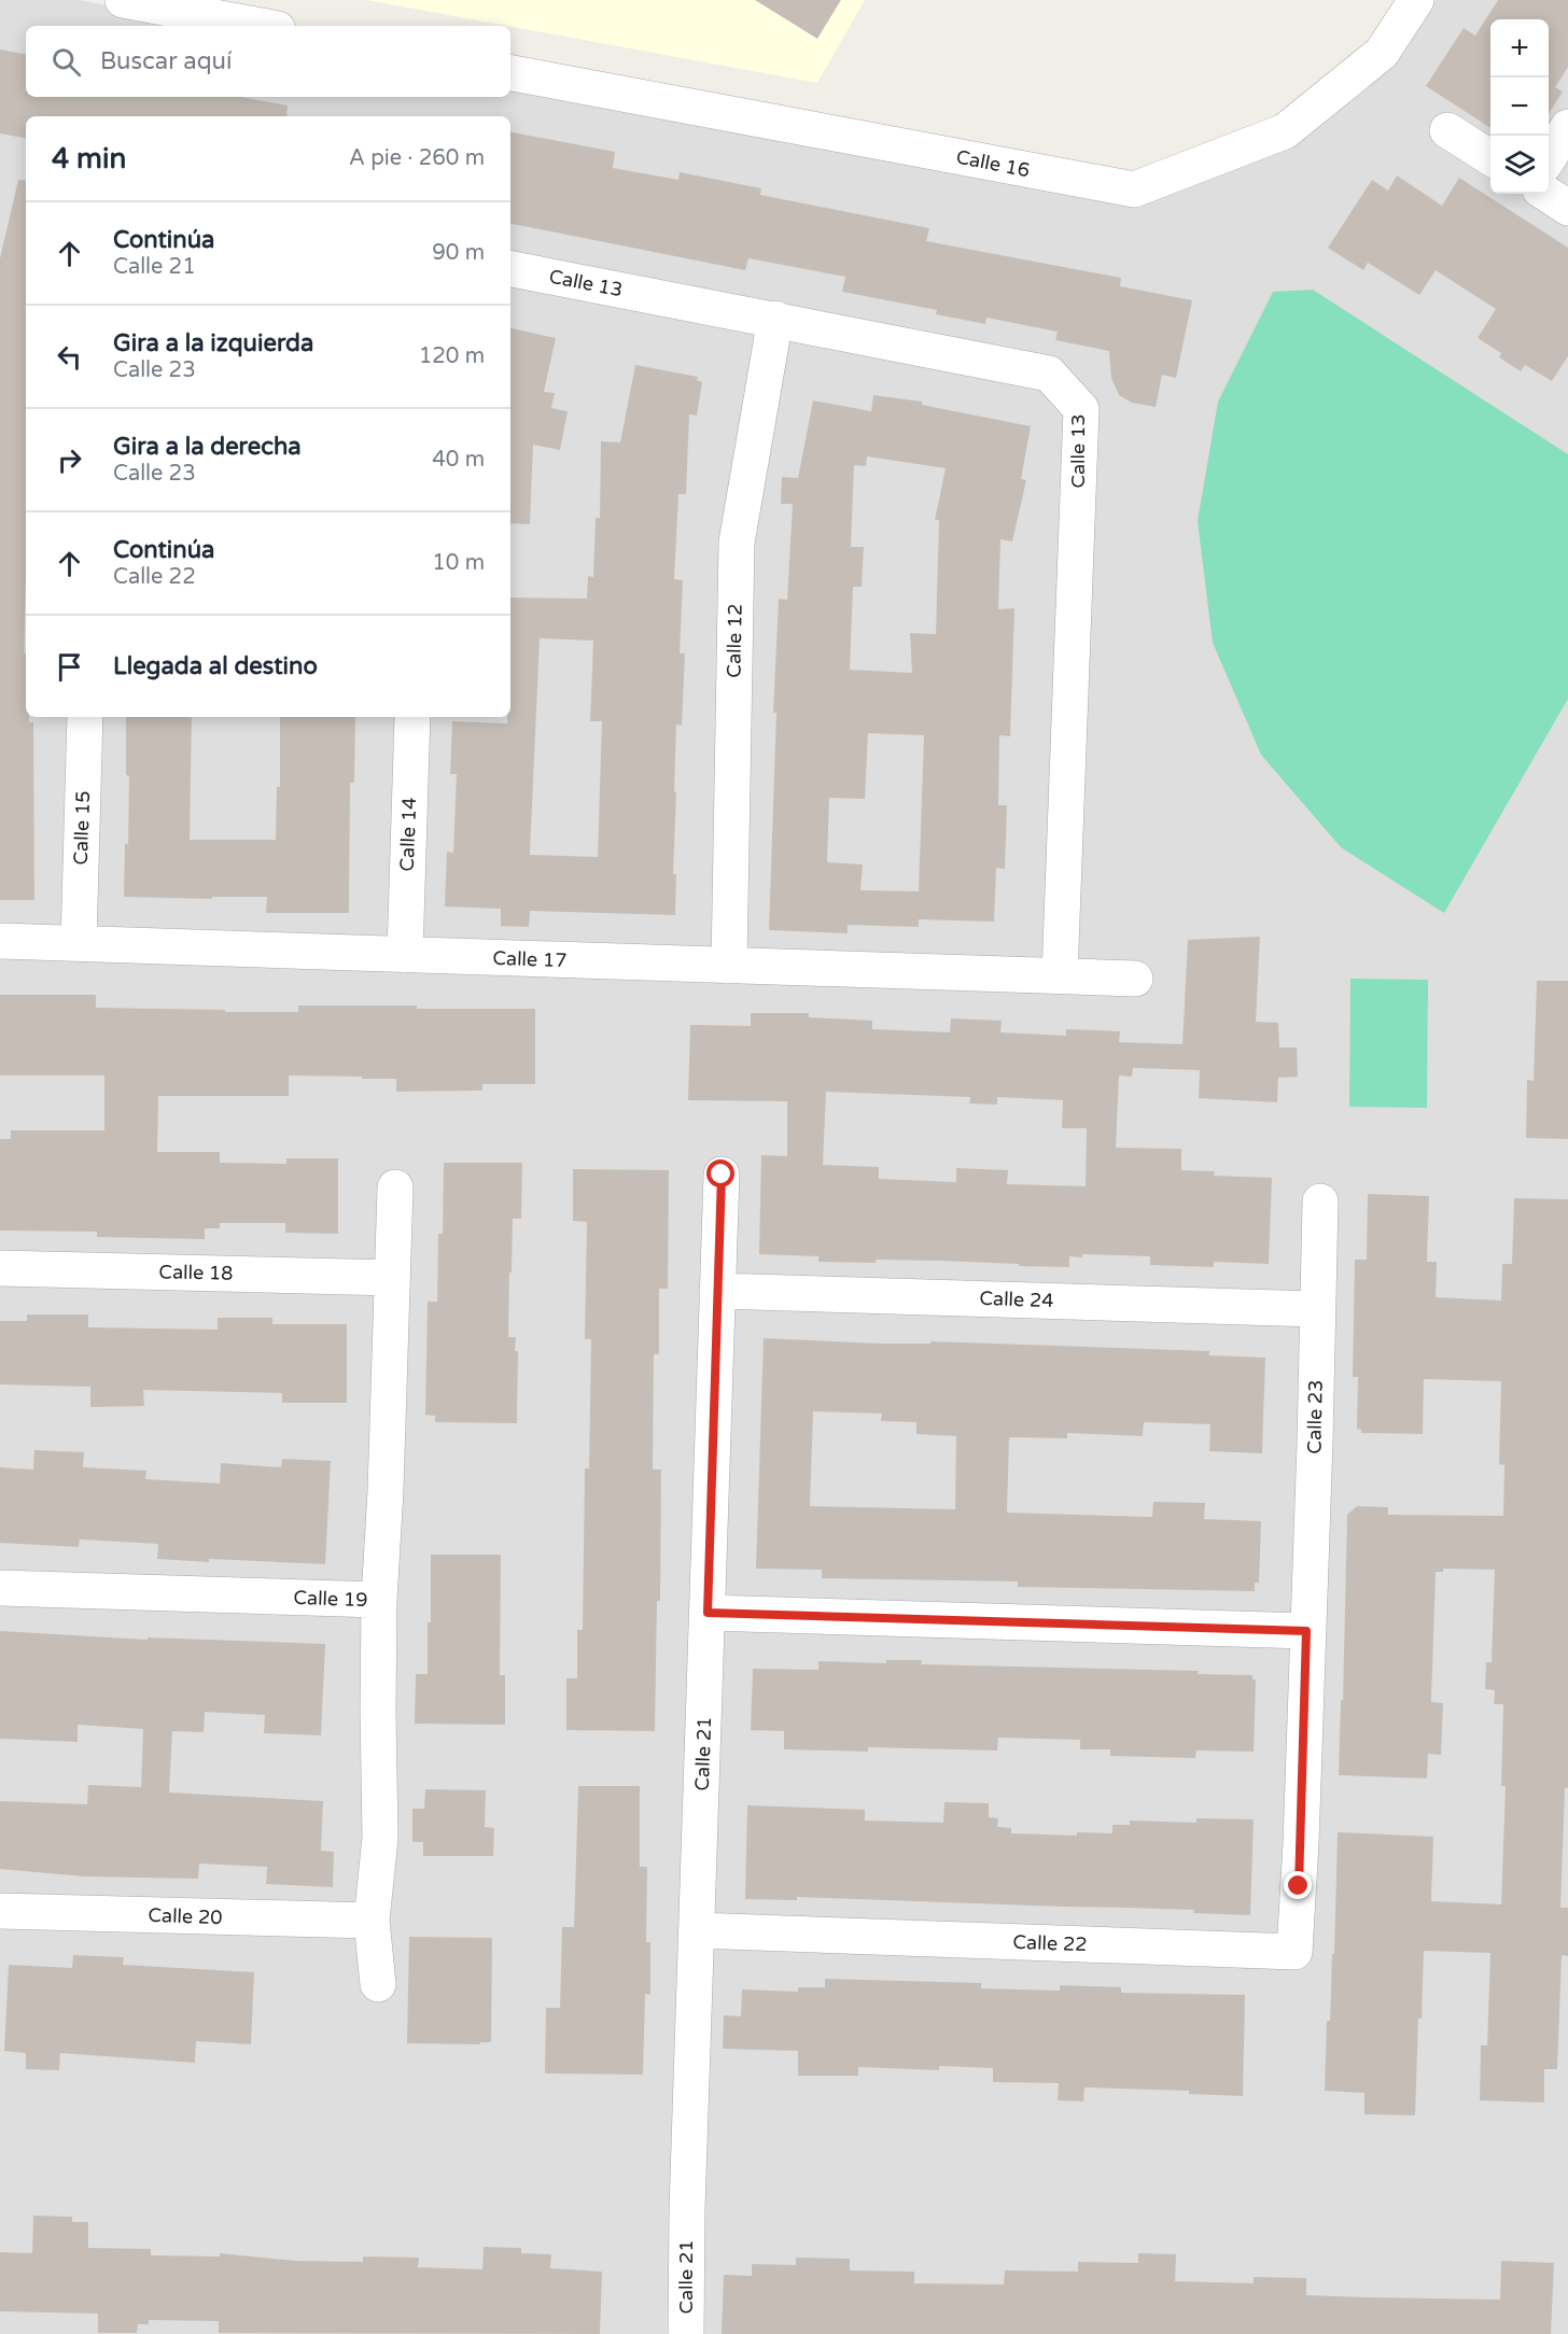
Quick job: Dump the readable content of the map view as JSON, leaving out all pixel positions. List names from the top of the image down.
{
  "streets": {
    "street": [
      "Calle 16",
      "Calle 13",
      "Calle 12",
      "Calle 15",
      "Calle 14",
      "Calle 17",
      "Calle 18",
      "Calle 24",
      "Calle 23",
      "Calle 19",
      "Calle 21",
      "Calle 20",
      "Calle 22"
    ]
  },
  "crossings": [
    ["Calle 13", "Calle 12"],
    ["Calle 13", "Calle 17"],
    ["Calle 12", "Calle 17"],
    ["Calle 15", "Calle 17"],
    ["Calle 14", "Calle 17"],
    ["Calle 24", "Calle 23"],
    ["Calle 24", "Calle 21"],
    ["Calle 23", "Calle 22"],
    ["Calle 19", "Calle 20"],
    ["Calle 21", "Calle 22"]
  ],
  "page": {
    "map_buttons": ["+", "−"],
    "search": "Buscar aquí",
    "heading": ["4 min", "A pie · 260 m"],
    "list": [
      ["Continúa", "Calle 21", "90 m"],
      ["Gira a la izquierda", "Calle 23", "120 m"],
      ["Gira a la derecha", "Calle 23", "40 m"],
      ["Continúa", "Calle 22", "10 m"],
      "Llegada al destino"
    ]
  }
}
